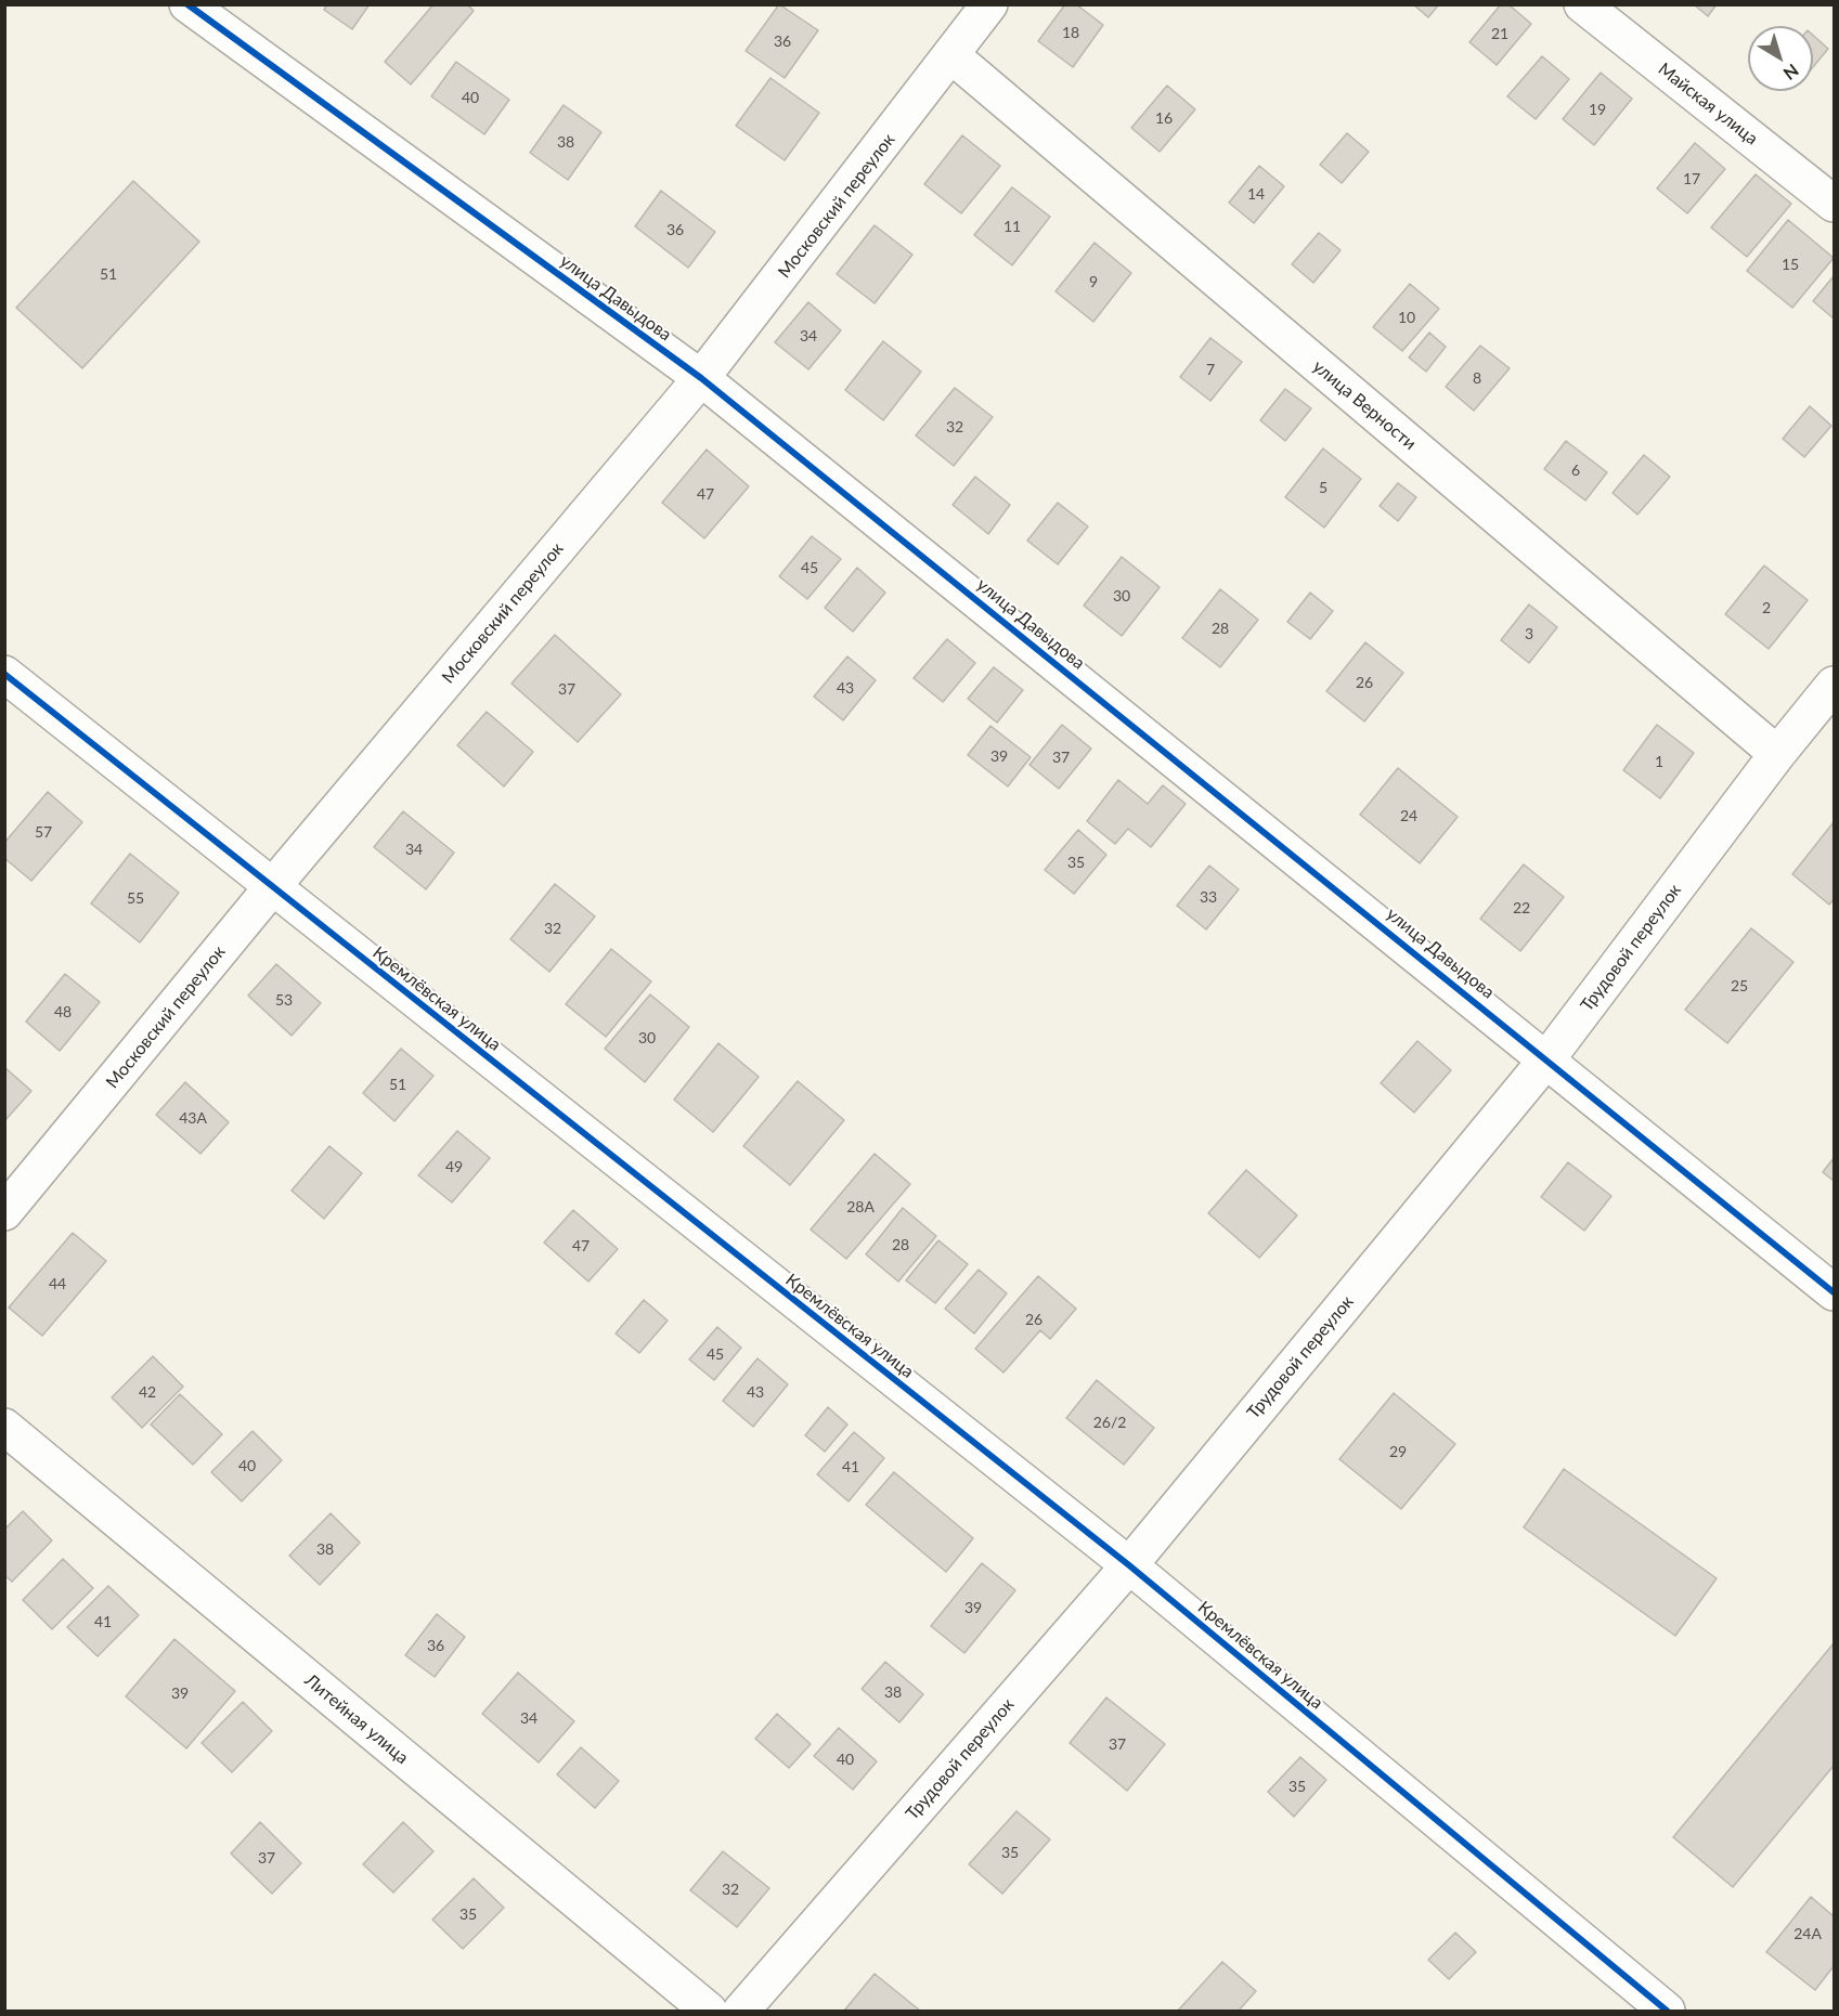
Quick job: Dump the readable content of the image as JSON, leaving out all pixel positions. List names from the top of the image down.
{
  "streets": {
    "street": [
      "Майская улица",
      "Московский переулок",
      "улица Давыдова",
      "улица Верности",
      "Трудовой переулок",
      "Кремлёвская улица",
      "Литейная улица"
    ]
  },
  "crossings": [
    ["Московский переулок", "улица Давыдова"],
    ["Московский переулок", "улица Верности"],
    ["Московский переулок", "Кремлёвская улица"],
    ["улица Давыдова", "Трудовой переулок"],
    ["улица Верности", "Трудовой переулок"],
    ["Трудовой переулок", "Кремлёвская улица"]
  ],
  "house_numbers": [
    "18",
    "21",
    "36",
    "40",
    "19",
    "16",
    "38",
    "17",
    "14",
    "11",
    "36",
    "15",
    "51",
    "9",
    "10",
    "34",
    "7",
    "8",
    "32",
    "6",
    "5",
    "47",
    "45",
    "30",
    "2",
    "28",
    "3",
    "26",
    "43",
    "37",
    "39",
    "37",
    "1",
    "24",
    "57",
    "34",
    "35",
    "33",
    "55",
    "22",
    "32",
    "25",
    "53",
    "48",
    "30",
    "51",
    "43А",
    "49",
    "28А",
    "28",
    "47",
    "44",
    "26",
    "45",
    "42",
    "43",
    "26/2",
    "29",
    "40",
    "41",
    "38",
    "39",
    "41",
    "36",
    "38",
    "39",
    "34",
    "37",
    "40",
    "35",
    "35",
    "37",
    "32",
    "35",
    "24А"
  ],
  "north": "bottom right"
}
